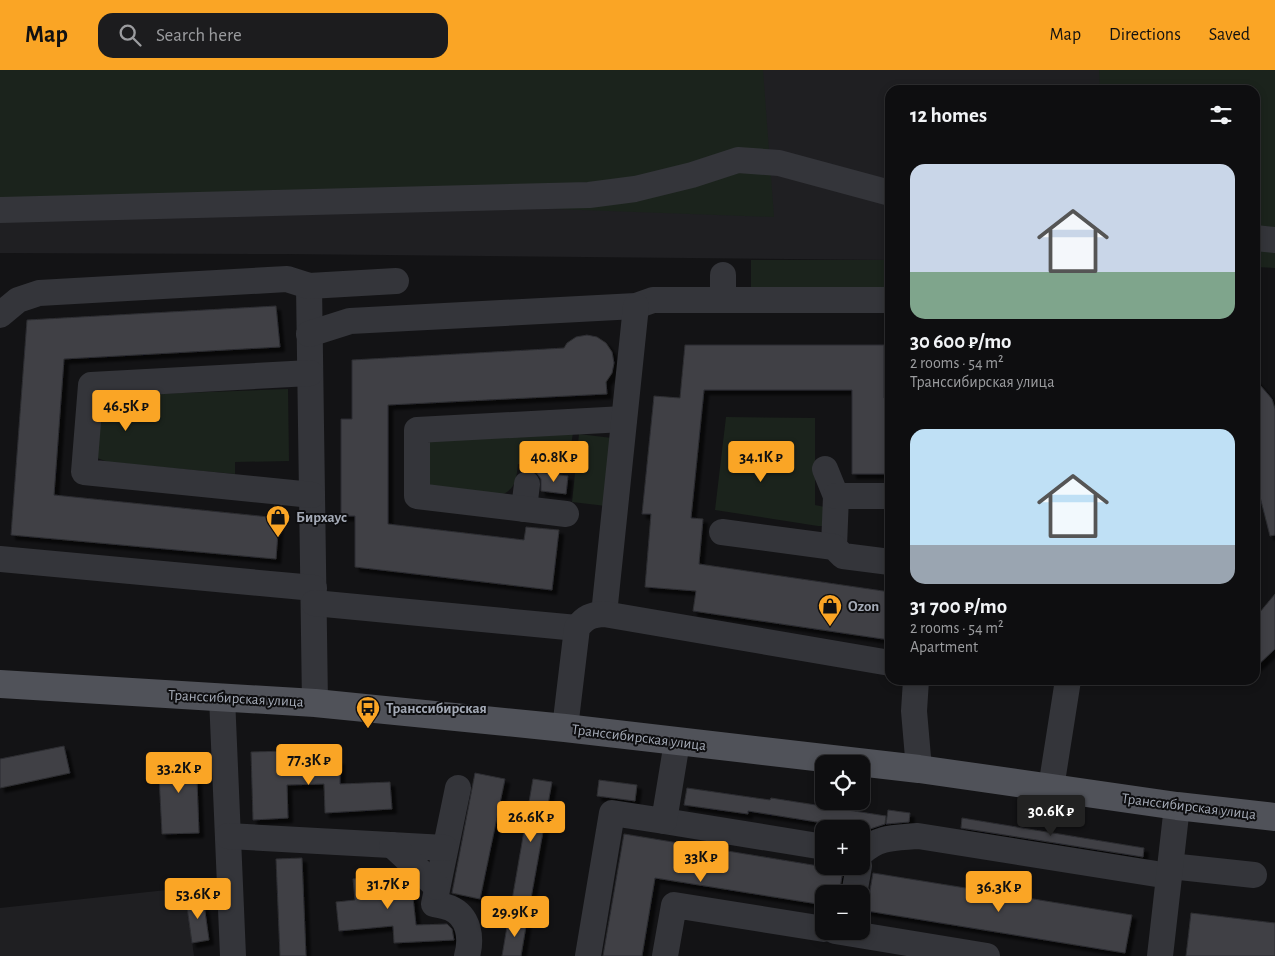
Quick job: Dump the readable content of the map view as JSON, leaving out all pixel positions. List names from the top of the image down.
{
  "streets": {
    "main road": ["Транссибирская улица"]
  },
  "places": {
    "shop": ["Бирхаус", "Ozon"],
    "bus stop": ["Транссибирская"]
  },
  "page": {
    "header": "Map",
    "search": "Search here",
    "nav": ["Map", "Directions", "Saved"],
    "heading": "12 homes",
    "list": [
      {
        "name": "30 600 ₽/mo",
        "note": "2 rooms · 54 m² · Транссибирская улица"
      },
      {
        "name": "31 700 ₽/mo",
        "note": "2 rooms · 54 m² · Apartment"
      }
    ],
    "price": [
      "46.5K ₽",
      "40.8K ₽",
      "34.1K ₽",
      "77.3K ₽",
      "33.2K ₽",
      "30.6K ₽",
      "26.6K ₽",
      "33K ₽",
      "31.7K ₽",
      "36.3K ₽",
      "53.6K ₽",
      "29.9K ₽"
    ],
    "map_buttons": ["+", "−"]
  }
}
